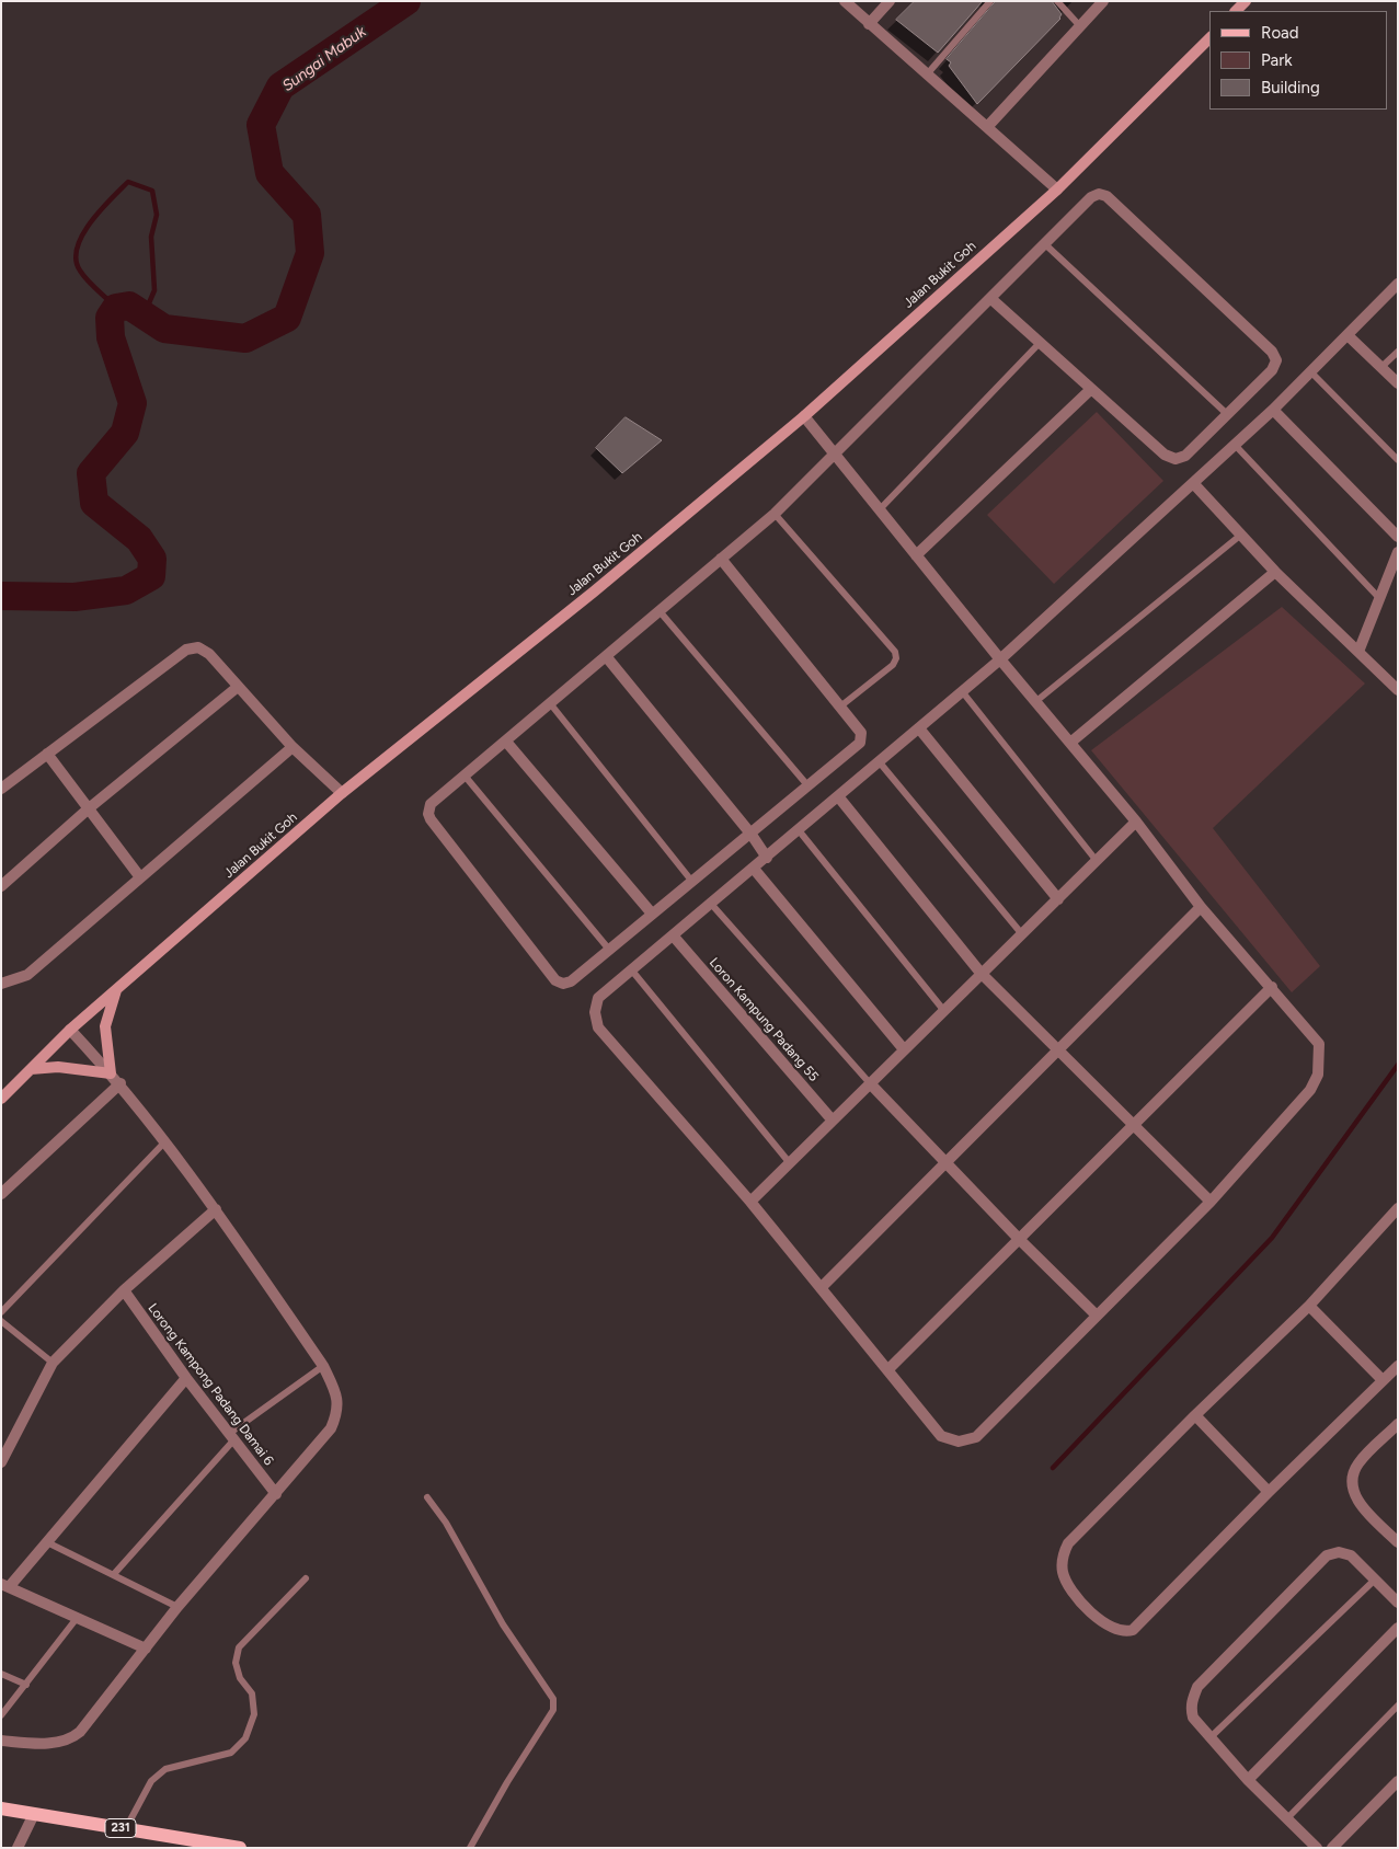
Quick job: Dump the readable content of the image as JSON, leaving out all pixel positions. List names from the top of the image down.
{
  "streets": {
    "main road": ["Jalan Bukit Goh", "231"],
    "street": ["Loron Kampung Padang 55", "Lorong Kampong Padang Damai 6"]
  },
  "water": ["Sungai Mabuk"],
  "legend": ["Road", "Park", "Building"]
}
